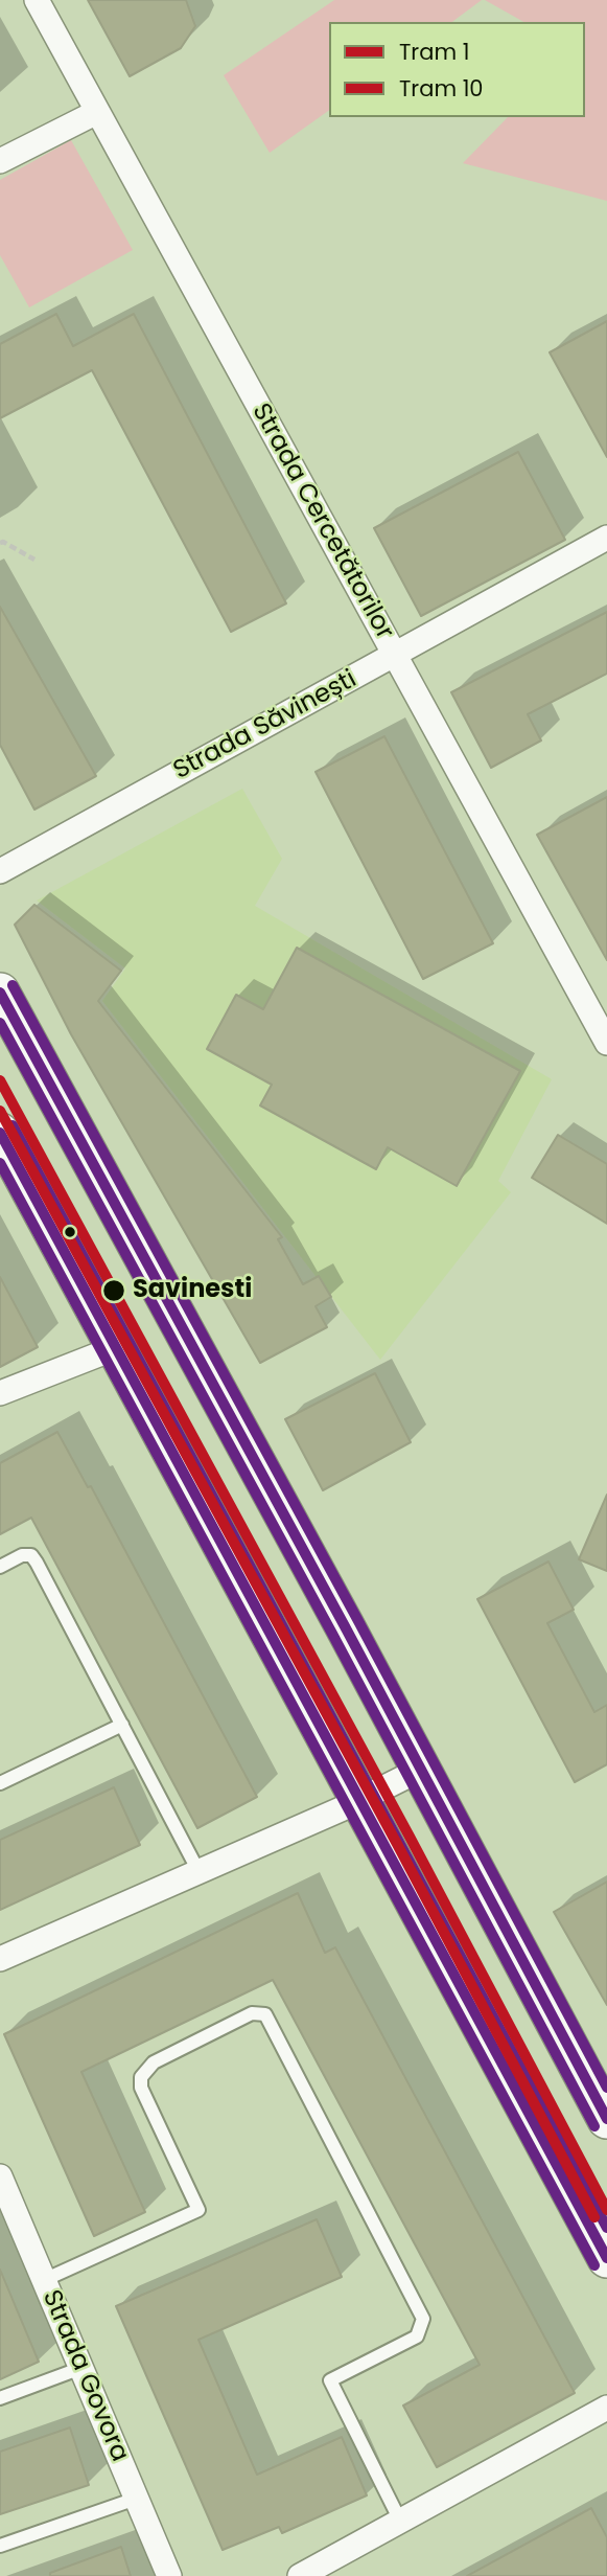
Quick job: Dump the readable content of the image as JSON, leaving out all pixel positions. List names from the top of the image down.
{
  "streets": {
    "street": ["Strada Cercetătorilor", "Strada Săvinești", "Strada Govora"]
  },
  "crossings": [
    ["Strada Cercetătorilor", "Strada Săvinești"]
  ],
  "places": ["Savinesti"],
  "lines": ["tram line 1", "tram line 10"],
  "legend": ["Tram 1", "Tram 10"]
}
